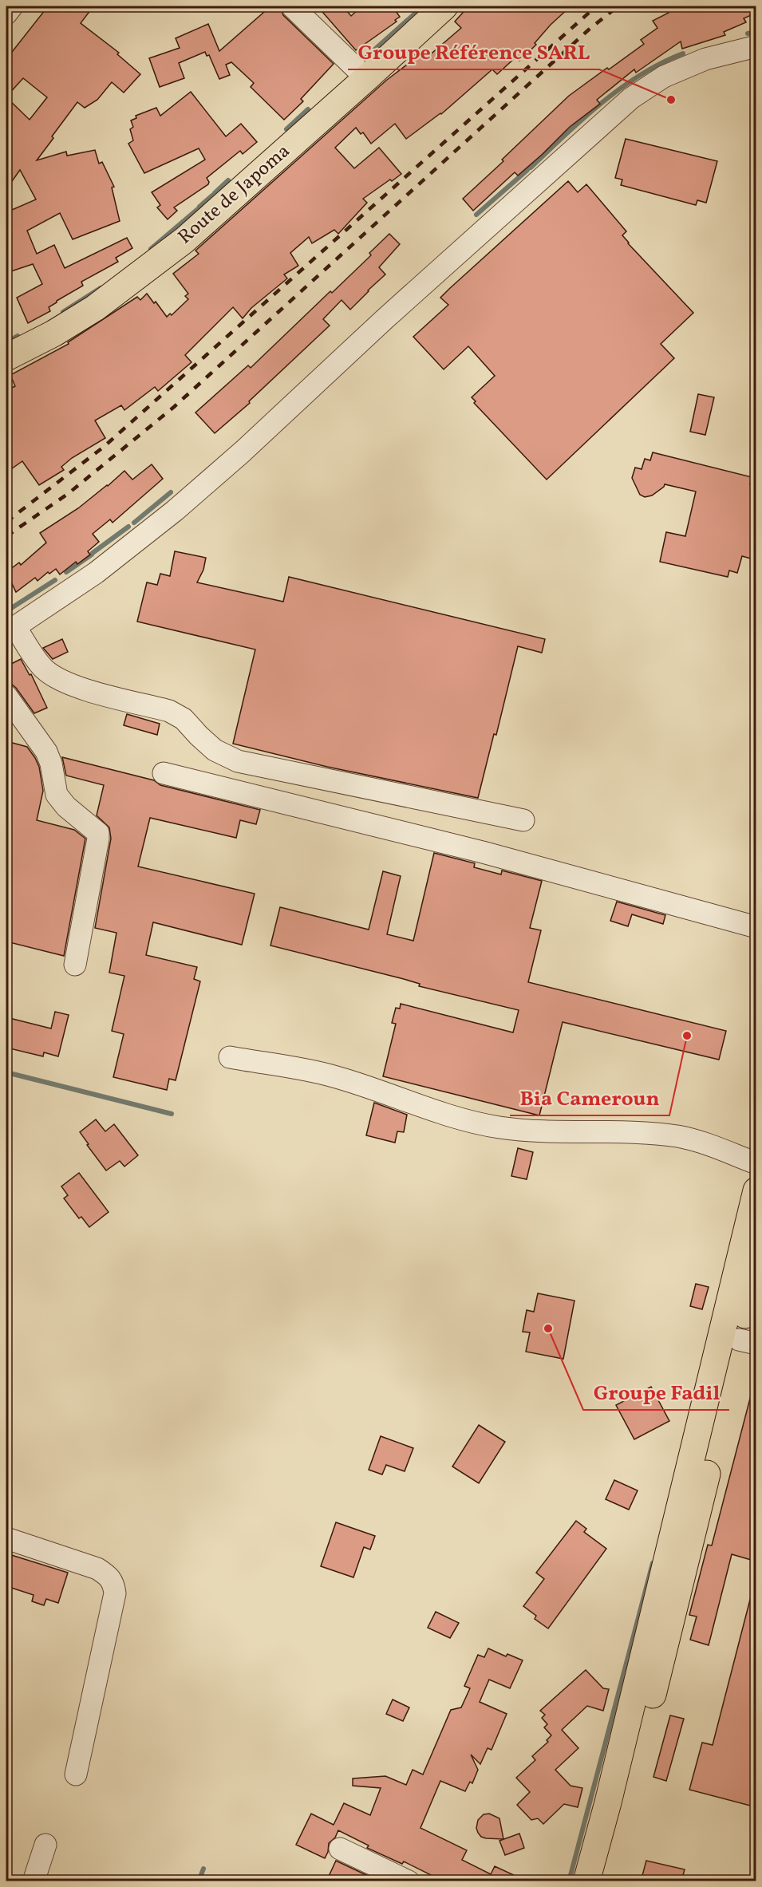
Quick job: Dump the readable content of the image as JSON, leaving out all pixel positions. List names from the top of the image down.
{
  "streets": {
    "main road": ["Route de Japoma"]
  },
  "places": ["Groupe Référence SARL", "Bia Cameroun", "Groupe Fadil"]
}
